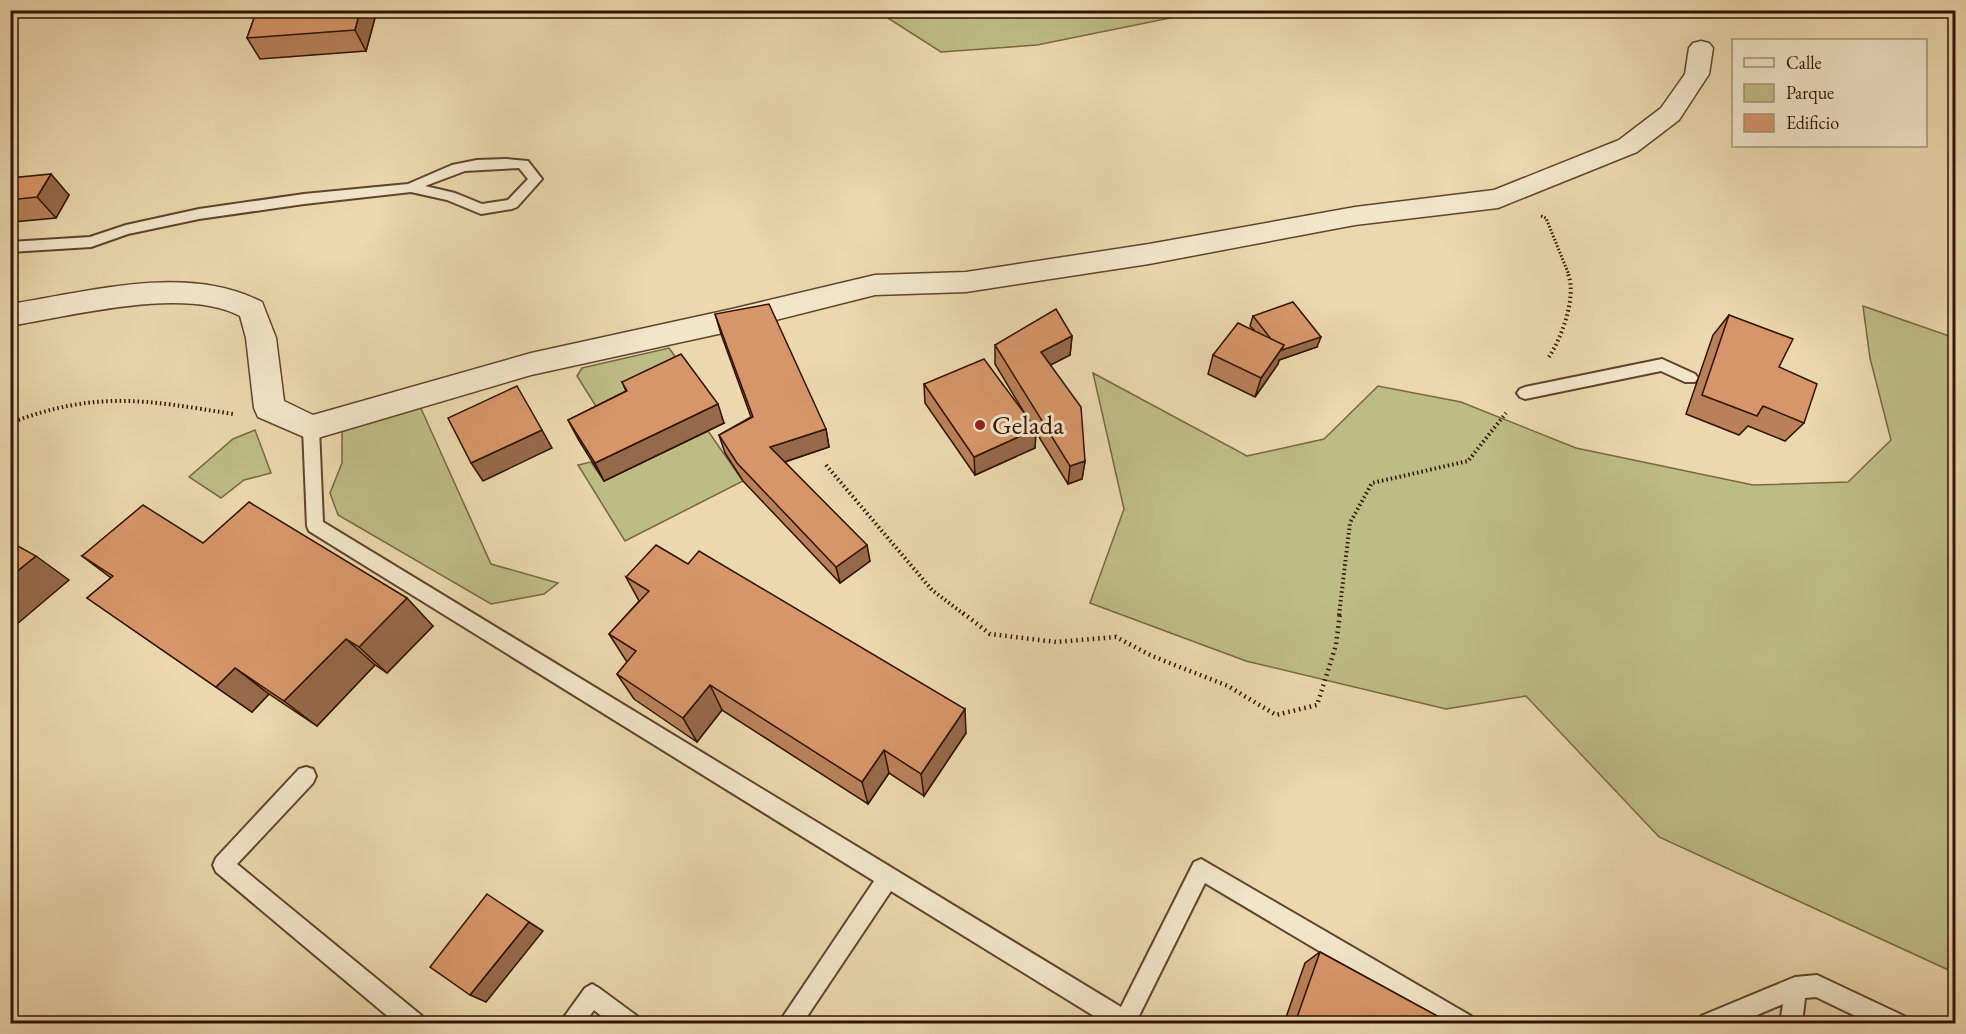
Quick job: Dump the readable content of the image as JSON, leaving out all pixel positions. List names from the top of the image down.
{
  "places": ["Gelada"],
  "legend": ["Calle", "Parque", "Edificio"]
}
